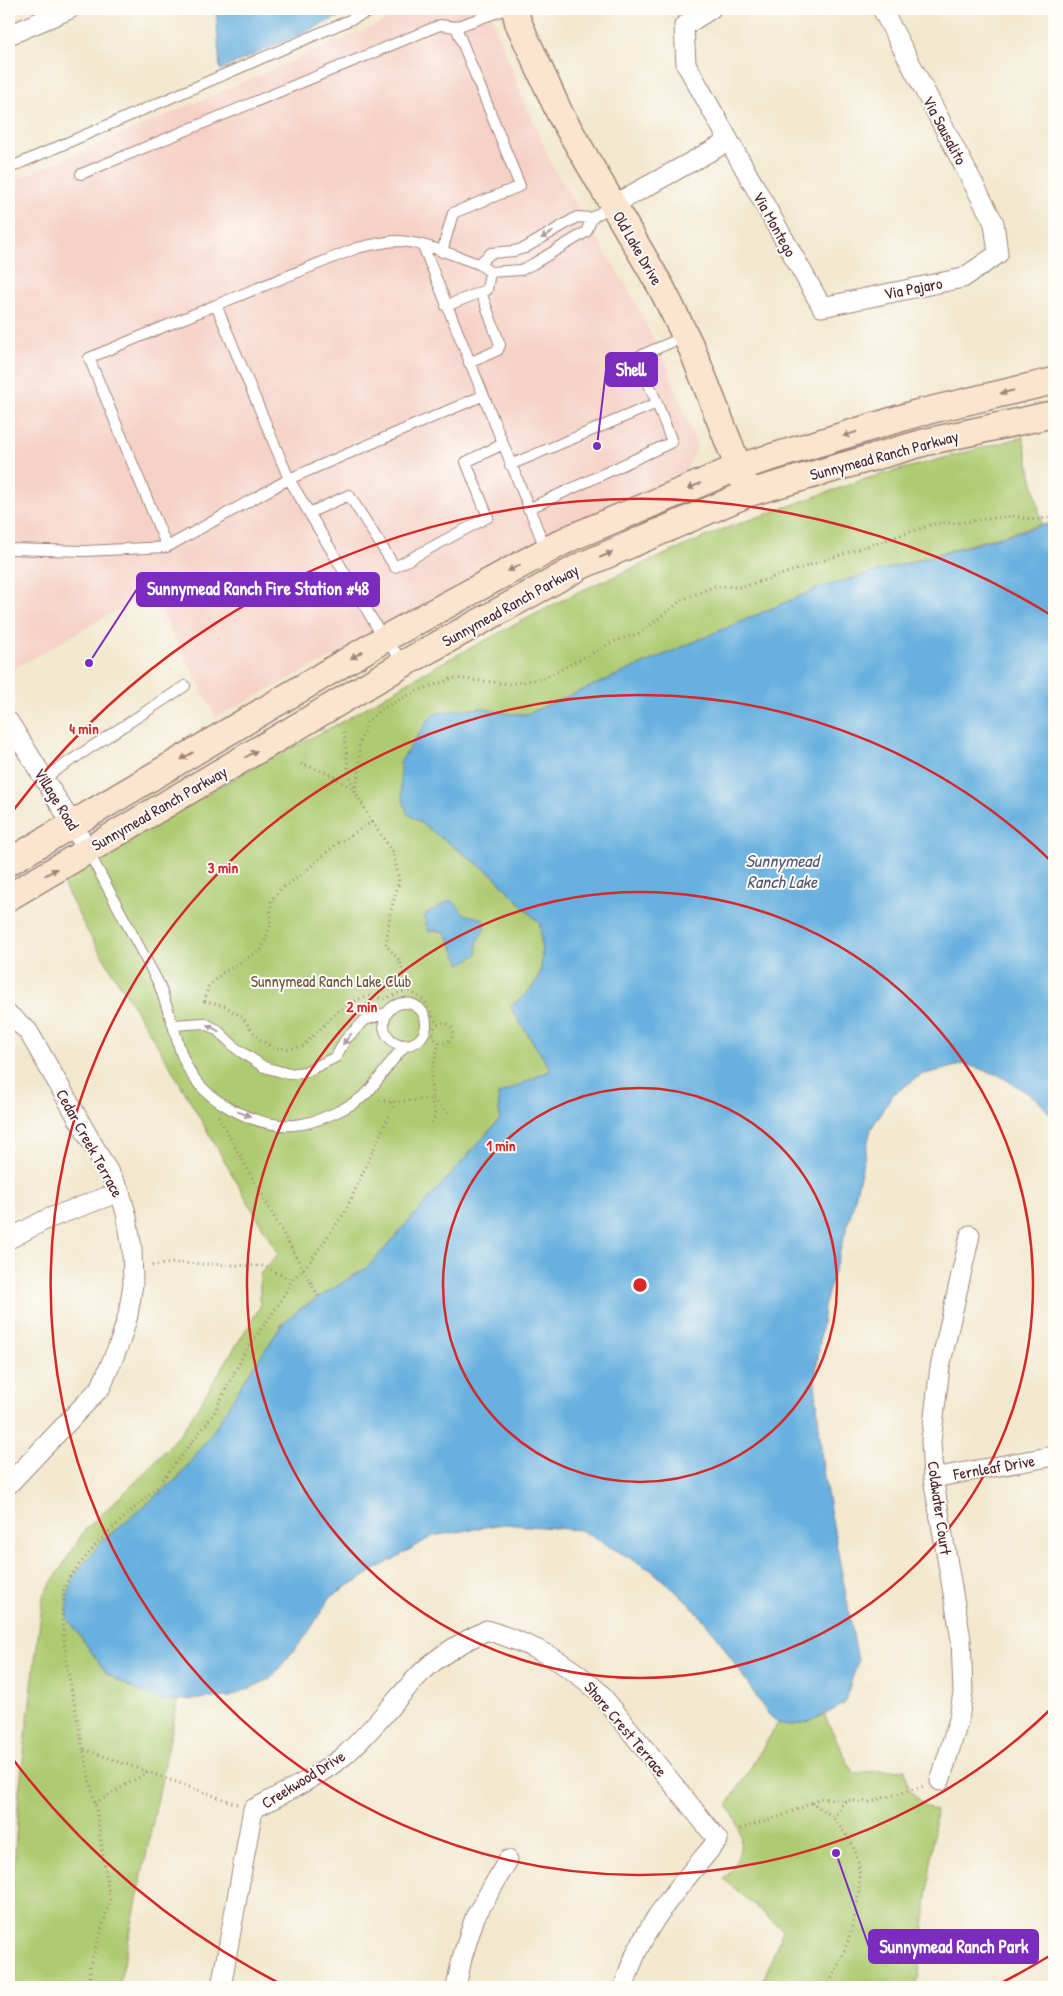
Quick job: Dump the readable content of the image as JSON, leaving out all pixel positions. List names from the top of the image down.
{
  "streets": {
    "main road": ["Old Lake Drive", "Sunnymead Ranch Parkway"],
    "street": [
      "Via Sausalito",
      "Via Montego",
      "Via Pajaro",
      "Village Road",
      "Cedar Creek Terrace",
      "Fernleaf Drive",
      "Coldwater Court",
      "Shore Crest Terrace",
      "Creekwood Drive"
    ]
  },
  "crossings": [
    ["Via Sausalito", "Via Pajaro"],
    ["Via Montego", "Via Pajaro"],
    ["Old Lake Drive", "Sunnymead Ranch Parkway"],
    ["Sunnymead Ranch Parkway", "Village Road"],
    ["Fernleaf Drive", "Coldwater Court"],
    ["Shore Crest Terrace", "Creekwood Drive"]
  ],
  "water": ["Sunnymead Ranch Lake"],
  "parks": ["Sunnymead Ranch Lake Club"],
  "places": ["Shell", "Sunnymead Ranch Fire Station #48", "Sunnymead Ranch Park"],
  "rings": [
    "4 min",
    "3 min",
    "2 min",
    "1 min"
  ]
}
